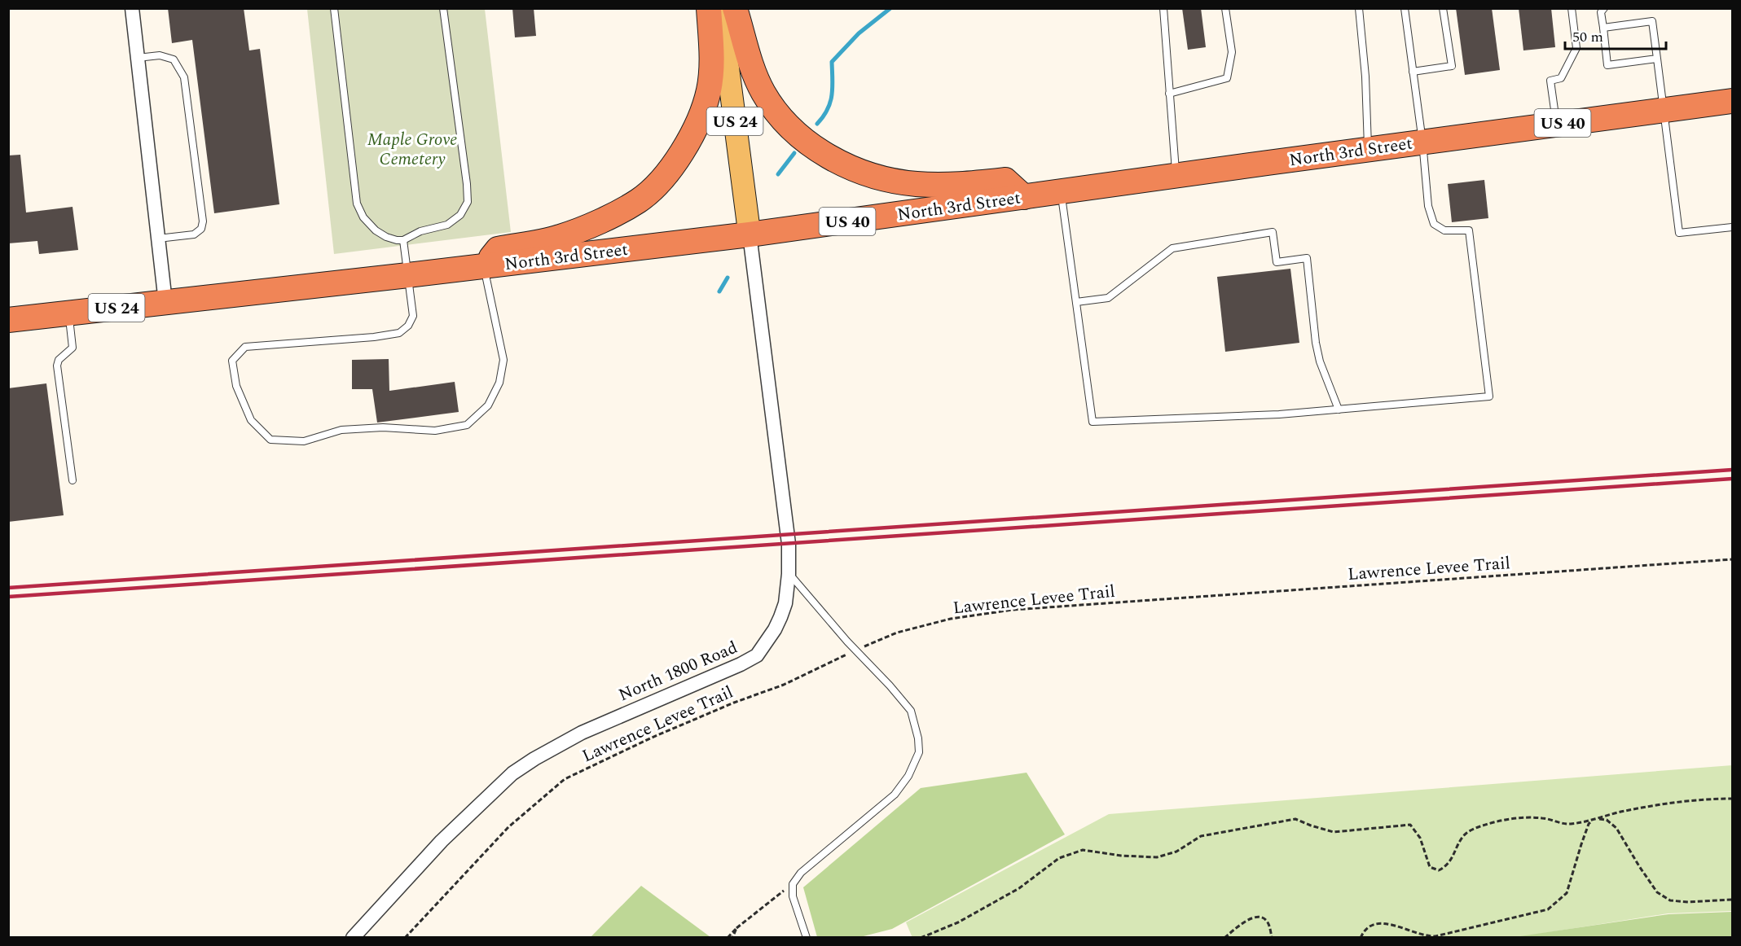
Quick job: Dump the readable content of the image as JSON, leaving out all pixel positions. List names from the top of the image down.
{
  "streets": {
    "highway": ["US 24", "US 40", "North 3rd Street"],
    "street": ["North 1800 Road"],
    "path": ["Lawrence Levee Trail"]
  },
  "crossings": [
    ["US 24", "North 3rd Street"],
    ["US 24", "North 1800 Road"],
    ["North 3rd Street", "North 1800 Road"]
  ],
  "parks": ["Maple Grove Cemetery"],
  "scale_bar": "50 m"
}
